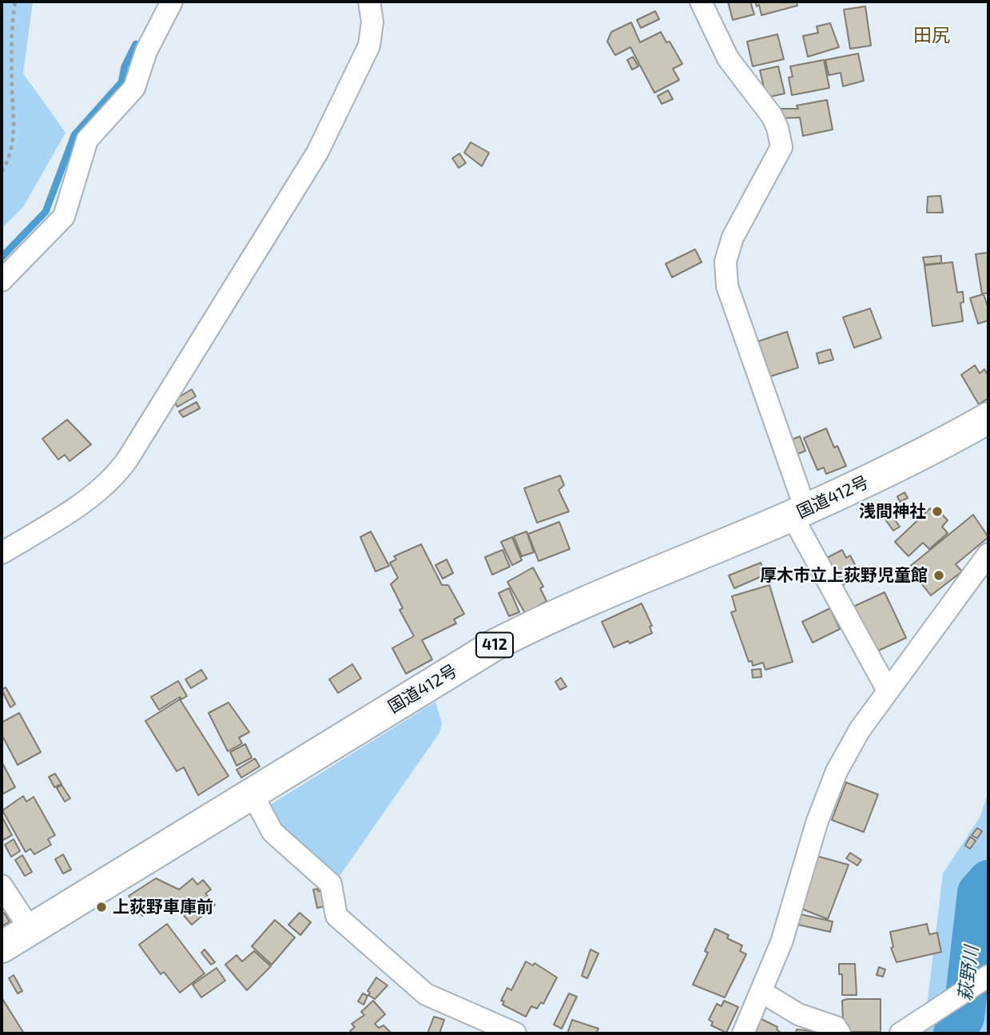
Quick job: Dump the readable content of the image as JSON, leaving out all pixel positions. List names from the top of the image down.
{
  "streets": {
    "highway": ["国道412号", "412"]
  },
  "districts": ["田尻"],
  "water": ["萩野川"],
  "places": ["浅間神社", "厚木市立上荻野児童館", "上荻野車庫前"]
}
